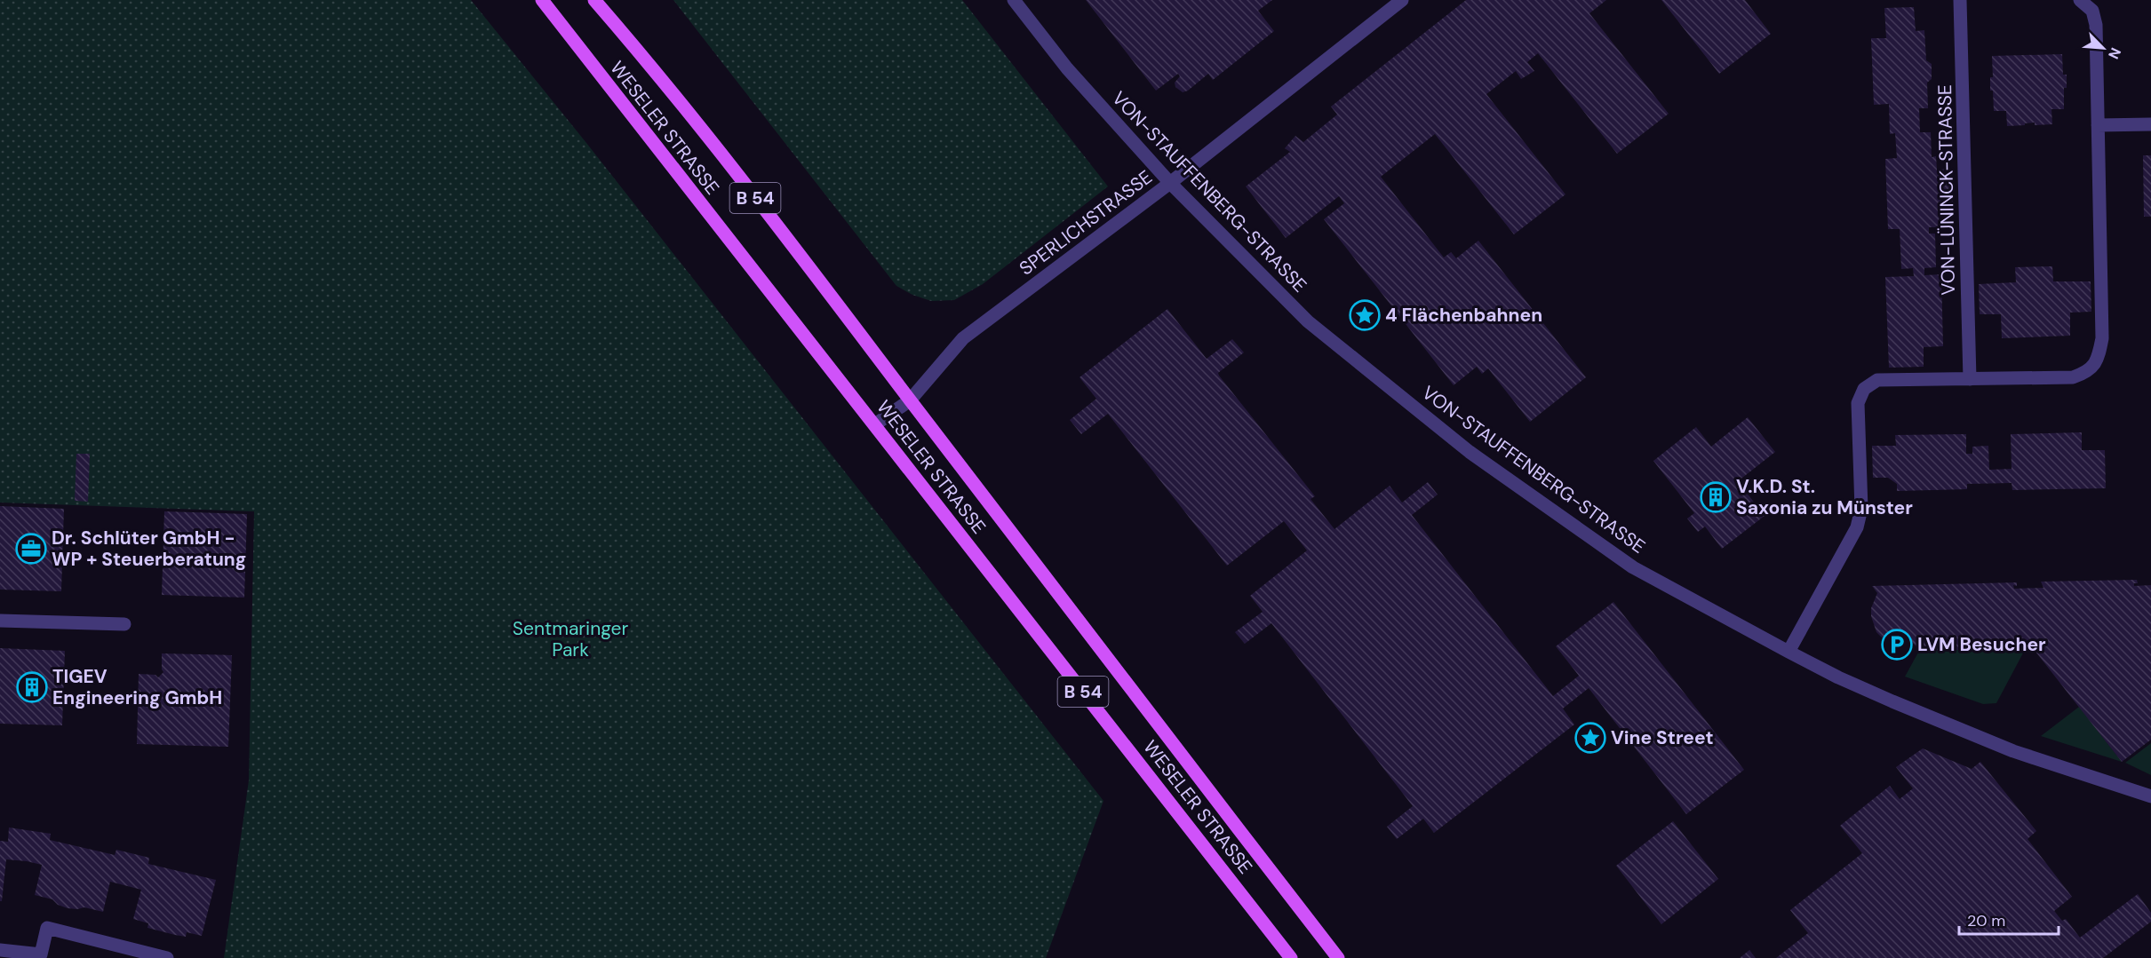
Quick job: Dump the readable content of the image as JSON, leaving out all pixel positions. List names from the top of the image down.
{
  "streets": {
    "main road": ["WESELER STRASSE", "B 54"],
    "street": ["VON-LÜNINCK-STRASSE", "VON-STAUFFENBERG-STRASSE", "SPERLICHSTRASSE"]
  },
  "crossings": [
    ["WESELER STRASSE", "SPERLICHSTRASSE"],
    ["VON-STAUFFENBERG-STRASSE", "SPERLICHSTRASSE"]
  ],
  "parks": ["Sentmaringer Park"],
  "places": {
    "place": ["4 Flächenbahnen", "Vine Street"],
    "building": ["V.K.D. St. Saxonia zu Münster", "TIGEV Engineering GmbH"],
    "office": ["Dr. Schlüter GmbH - WP + Steuerberatung"],
    "parking": ["LVM Besucher"]
  },
  "scale_bar": "20 m",
  "north": "bottom right"
}
